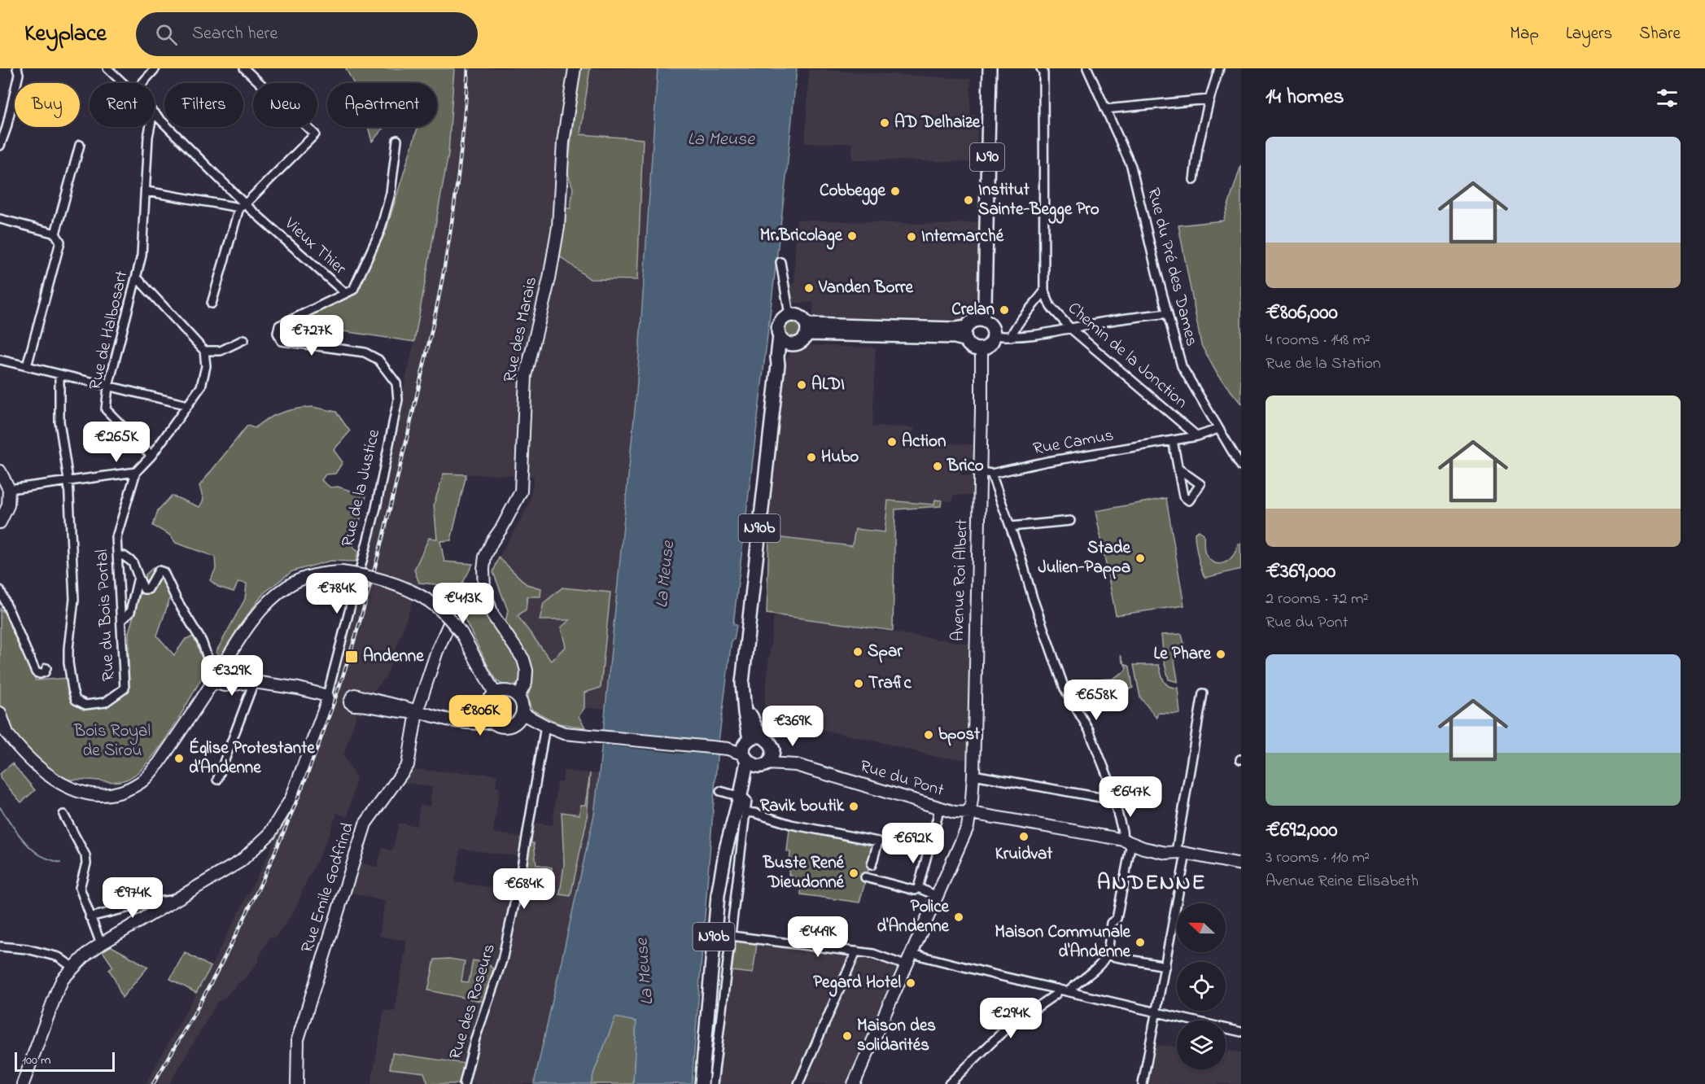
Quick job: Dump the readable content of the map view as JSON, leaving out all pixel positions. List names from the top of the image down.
{
  "streets": {
    "main road": [
      "N90",
      "Rue des Marais",
      "Rue de la Justice",
      "N90b",
      "Avenue Roi Albert",
      "Rue du Pont",
      "Rue Emile Godfrind"
    ],
    "street": [
      "Vieux Thier",
      "Rue du Pré des Dames",
      "Rue de Halbosart",
      "Chemin de la Jonction",
      "Rue Camus",
      "Rue du Bois Portal",
      "Rue des Roseurs"
    ]
  },
  "crossings": [
    ["N90", "Avenue Roi Albert"],
    ["Vieux Thier", "Rue de la Justice"],
    ["Rue du Pré des Dames", "Rue Camus"],
    ["Rue des Marais", "Rue du Pont"],
    ["Chemin de la Jonction", "Rue Camus"],
    ["Rue Camus", "Avenue Roi Albert"],
    ["N90b", "Rue du Pont"],
    ["Avenue Roi Albert", "Rue du Pont"],
    ["Rue du Pont", "Rue des Roseurs"]
  ],
  "districts": ["ANDENNE"],
  "water": ["La Meuse"],
  "parks": ["Bois Royal de Sirou"],
  "places": {
    "other": [
      "AD Delhaize",
      "Cobbegge",
      "Institut Sainte-Begge Pro",
      "Mr.Bricolage",
      "Intermarché",
      "Vanden Borre",
      "Crelan",
      "ALDI",
      "Action",
      "Hubo",
      "Brico",
      "Stade Julien-Pappa",
      "Spar",
      "Le Phare",
      "Trafic",
      "bpost",
      "Église Protestante d’Andenne",
      "Ravik boutik",
      "Kruidvat",
      "Buste René Dieudonné",
      "Police d'Andenne",
      "Maison Communale d'Andenne",
      "Pegard Hotel",
      "Maison des solidarités"
    ],
    "transit": ["Andenne"]
  },
  "scale_bar": "100 m",
  "north": "left",
  "page": {
    "header": "Keyplace",
    "search": "Search here",
    "nav": ["Map", "Layers", "Share"],
    "heading": "14 homes",
    "chip": [
      "Buy",
      "Rent",
      "Filters",
      "New",
      "Apartment"
    ],
    "list": [
      {
        "name": "€806,000",
        "note": "4 rooms · 148 m² · Rue de la Station"
      },
      {
        "name": "€369,000",
        "note": "2 rooms · 72 m² · Rue du Pont"
      },
      {
        "name": "€692,000",
        "note": "3 rooms · 110 m² · Avenue Reine Elisabeth"
      }
    ],
    "price": [
      "€727K",
      "€265K",
      "€784K",
      "€413K",
      "€329K",
      "€658K",
      "€806K",
      "€369K",
      "€647K",
      "€692K",
      "€684K",
      "€974K",
      "€449K",
      "€294K"
    ],
    "scale": "100 m"
  }
}
